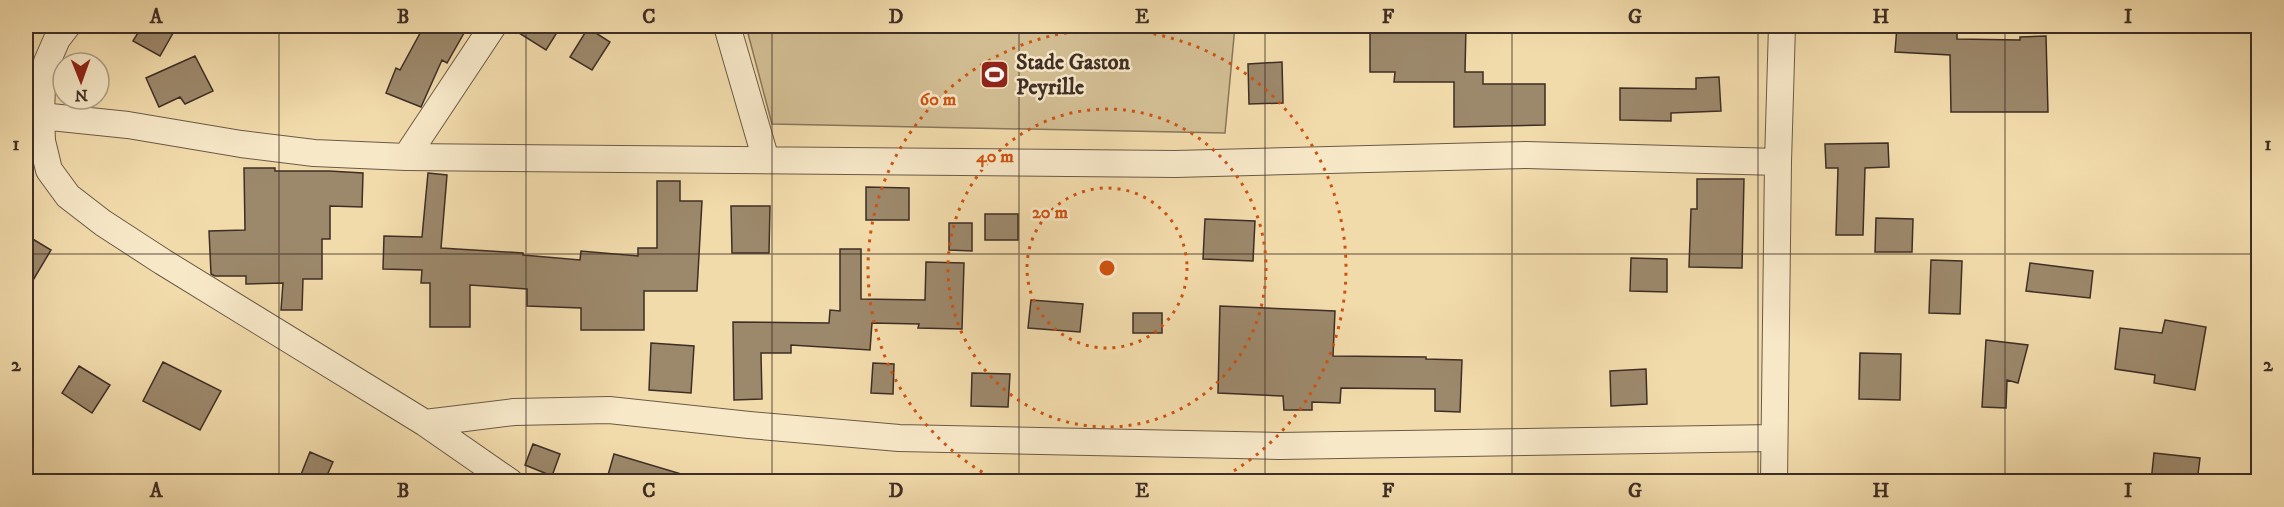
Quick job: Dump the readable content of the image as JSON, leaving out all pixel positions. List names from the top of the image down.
{
  "places": {
    "sports": ["Stade Gaston Peyrille"]
  },
  "north": "bottom",
  "grid": {
    "columns": [
      "A",
      "B",
      "C",
      "D",
      "E",
      "F",
      "G",
      "H",
      "I"
    ],
    "rows": ["1", "2"]
  },
  "rings": ["60 m", "40 m", "20 m"]
}
